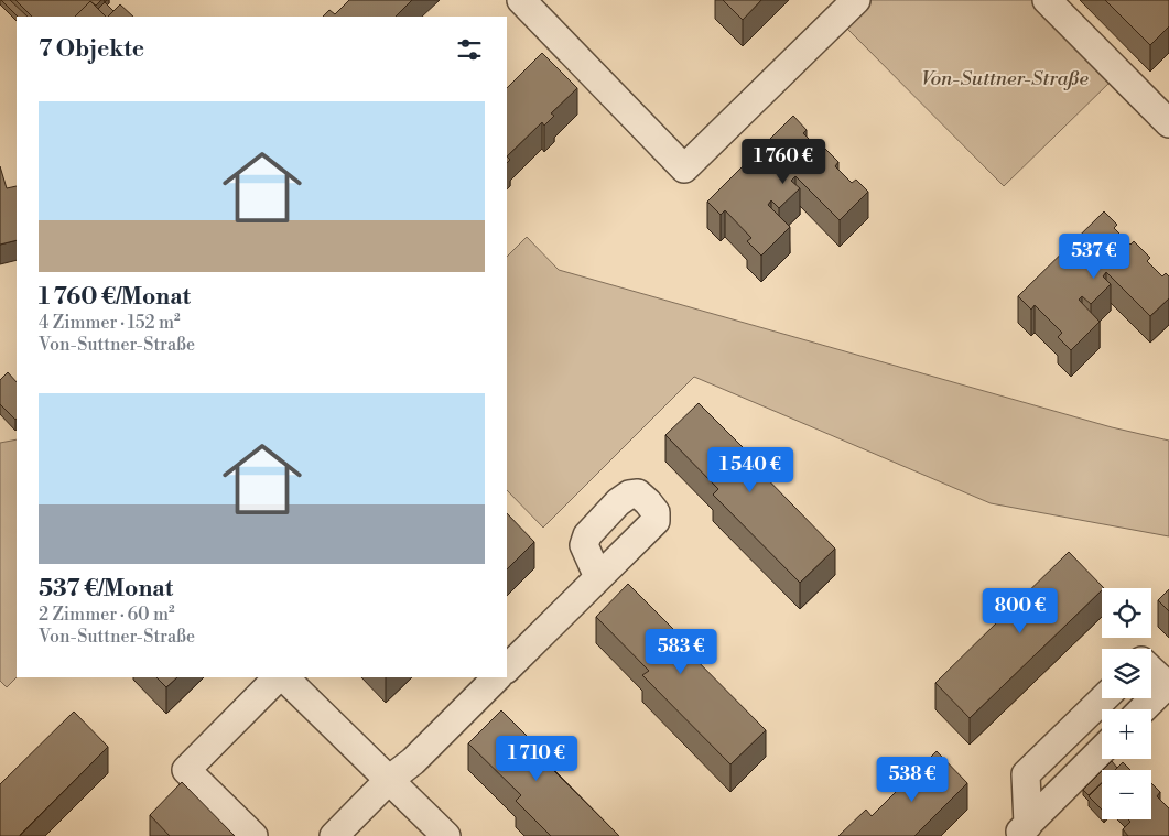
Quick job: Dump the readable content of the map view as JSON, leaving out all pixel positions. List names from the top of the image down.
{
  "parks": ["Von-Suttner-Straße"],
  "page": {
    "heading": "7 Objekte",
    "list": [
      {
        "name": "1 760 €/Monat",
        "note": "4 Zimmer · 152 m² · Von-Suttner-Straße"
      },
      {
        "name": "537 €/Monat",
        "note": "2 Zimmer · 60 m² · Von-Suttner-Straße"
      }
    ],
    "price": [
      "1 760 €",
      "537 €",
      "1 540 €",
      "800 €",
      "583 €",
      "1 710 €",
      "538 €"
    ],
    "map_buttons": ["+", "−"]
  }
}
